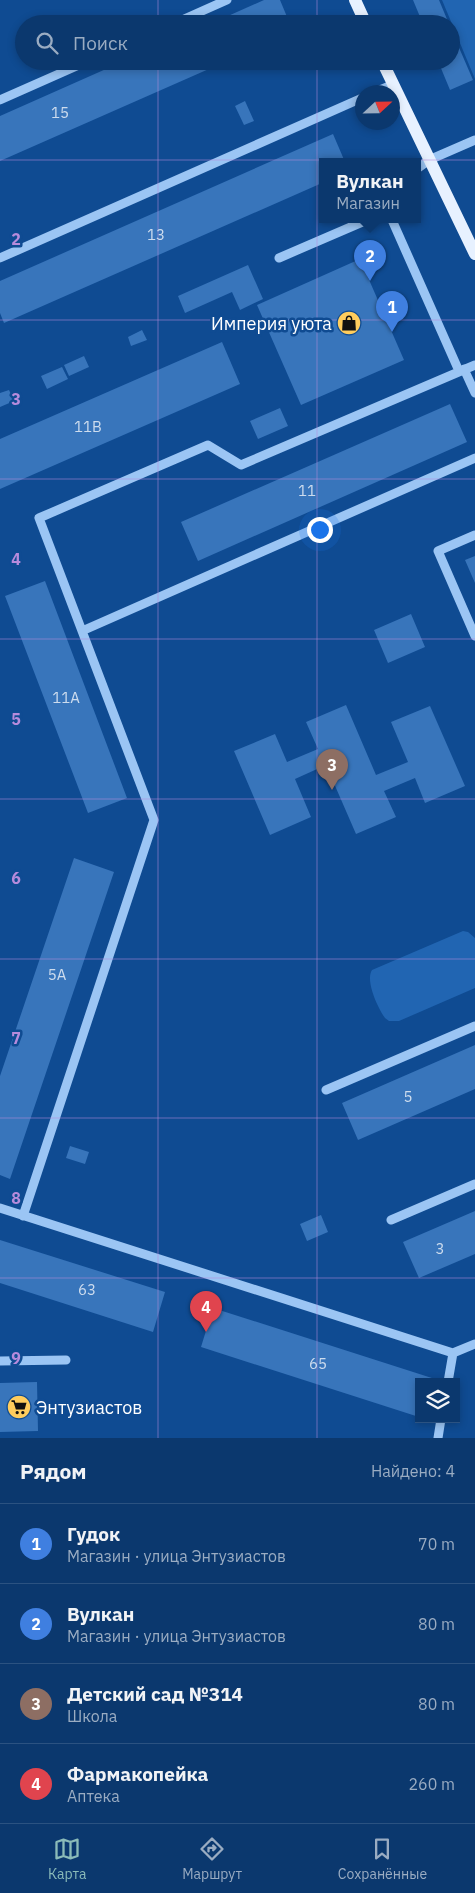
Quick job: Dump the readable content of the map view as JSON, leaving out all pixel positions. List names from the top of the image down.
{
  "places": {
    "shop": ["Империя уюта"],
    "supermarket": ["Энтузиастов"]
  },
  "house_numbers": [
    "15",
    "13",
    "11В",
    "11",
    "11А",
    "5А",
    "5",
    "3",
    "63",
    "65"
  ],
  "north": "right",
  "page": {
    "search": "Поиск",
    "popup": ["Вулкан", "Магазин"],
    "pins": [
      "2",
      "1",
      "3",
      "4"
    ],
    "heading": ["Рядом", "Найдено: 4"],
    "list": [
      {
        "mark": "1",
        "name": "Гудок",
        "note": "Магазин · улица Энтузиастов",
        "value": "70 m"
      },
      {
        "mark": "2",
        "name": "Вулкан",
        "note": "Магазин · улица Энтузиастов",
        "value": "80 m"
      },
      {
        "mark": "3",
        "name": "Детский сад №314",
        "note": "Школа",
        "value": "80 m"
      },
      {
        "mark": "4",
        "name": "Фармакопейка",
        "note": "Аптека",
        "value": "260 m"
      }
    ],
    "nav": ["Карта", "Маршрут", "Сохранённые"]
  },
  "grid": {
    "rows": [
      "2",
      "3",
      "4",
      "5",
      "6",
      "7",
      "8",
      "9"
    ]
  }
}
